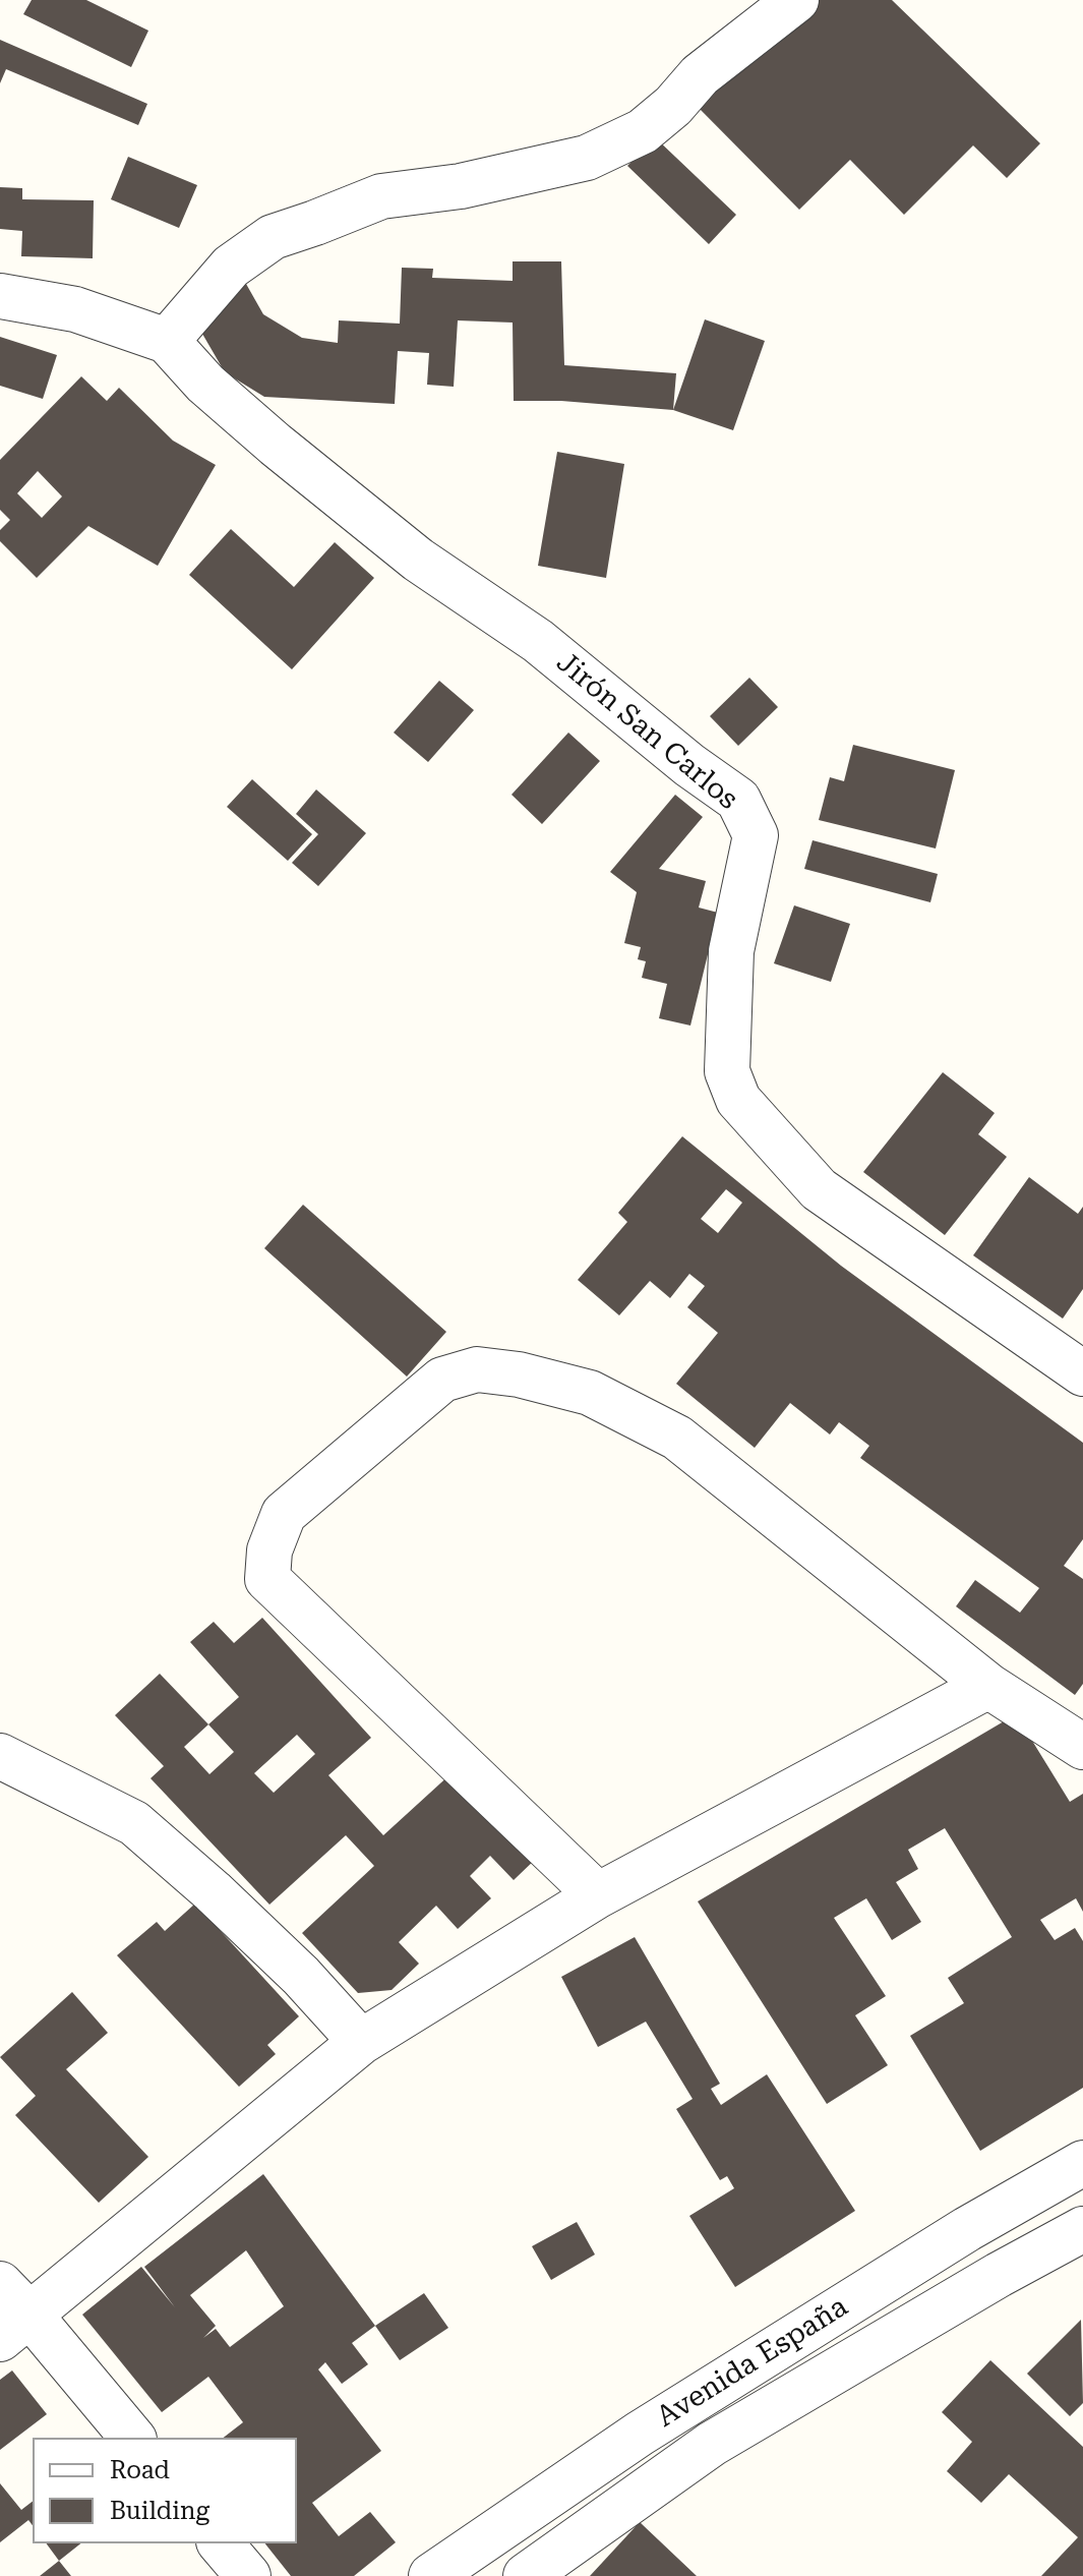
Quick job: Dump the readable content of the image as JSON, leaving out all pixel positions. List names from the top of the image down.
{
  "streets": {
    "street": ["Jirón San Carlos", "Avenida España"]
  },
  "legend": ["Road", "Building"]
}
